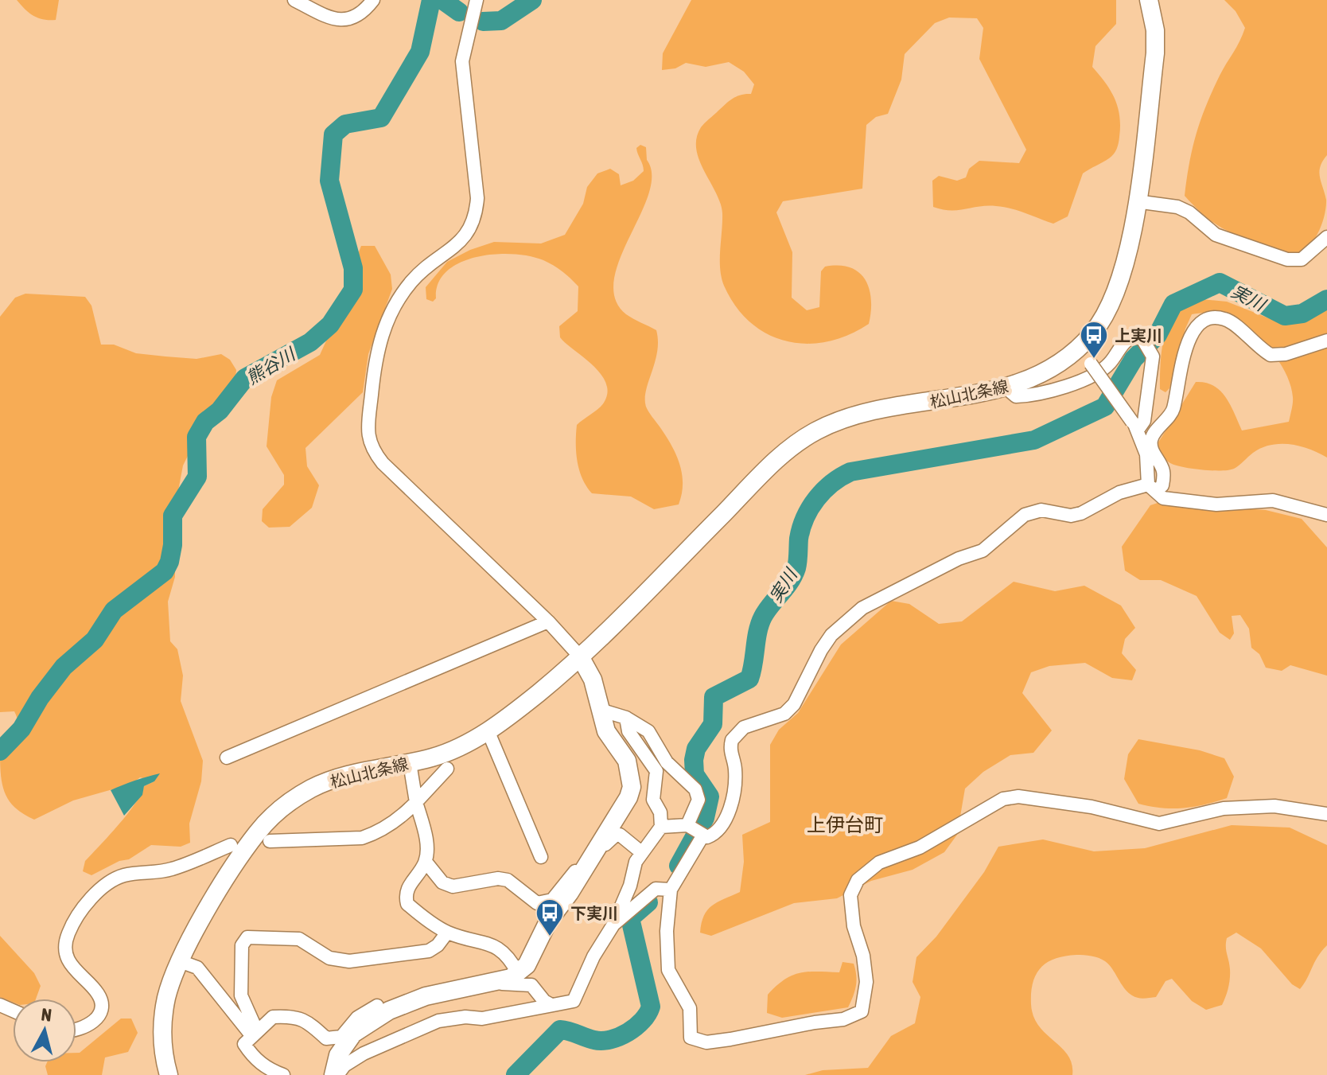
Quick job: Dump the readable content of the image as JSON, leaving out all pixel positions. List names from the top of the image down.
{
  "streets": {
    "main road": ["松山北条線"]
  },
  "districts": ["上伊台町"],
  "water": ["実川", "熊谷川"],
  "places": {
    "bus stop": ["上実川", "下実川"]
  },
  "north": "top"
}
